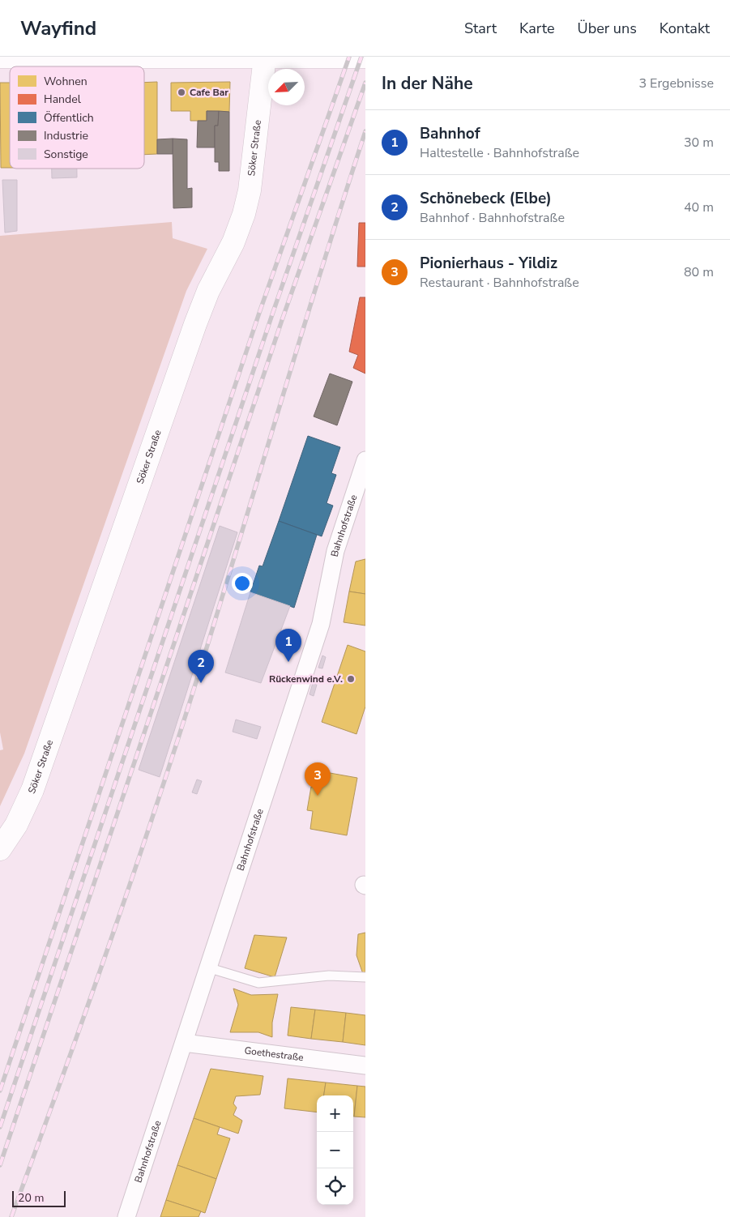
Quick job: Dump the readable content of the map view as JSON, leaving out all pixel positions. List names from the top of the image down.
{
  "streets": {
    "street": ["Söker Straße", "Bahnhofstraße", "Goethestraße"]
  },
  "crossings": [
    ["Bahnhofstraße", "Goethestraße"]
  ],
  "places": ["Cafe Bar", "Rückenwind e.V."],
  "legend": [
    "Wohnen",
    "Handel",
    "Öffentlich",
    "Industrie",
    "Sonstige"
  ],
  "scale_bar": "20 m",
  "north": "bottom left",
  "page": {
    "header": "Wayfind",
    "nav": [
      "Start",
      "Karte",
      "Über uns",
      "Kontakt"
    ],
    "heading": ["In der Nähe", "3 Ergebnisse"],
    "list": [
      {
        "mark": "1",
        "name": "Bahnhof",
        "note": "Haltestelle · Bahnhofstraße",
        "value": "30 m"
      },
      {
        "mark": "2",
        "name": "Schönebeck (Elbe)",
        "note": "Bahnhof · Bahnhofstraße",
        "value": "40 m"
      },
      {
        "mark": "3",
        "name": "Pionierhaus - Yildiz",
        "note": "Restaurant · Bahnhofstraße",
        "value": "80 m"
      }
    ],
    "pins": ["1", "2", "3"],
    "map_buttons": ["+", "−"],
    "scale": "20 m"
  }
}
